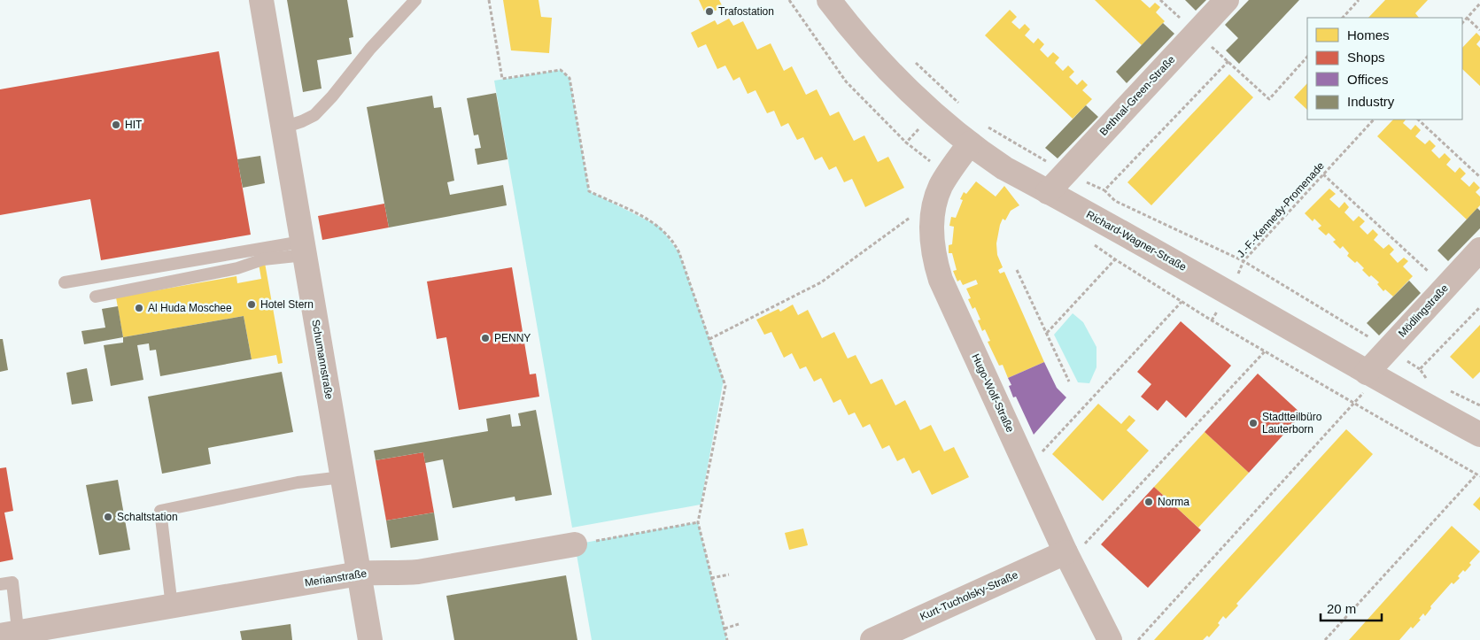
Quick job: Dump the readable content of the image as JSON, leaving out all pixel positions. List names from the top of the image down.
{
  "streets": {
    "street": [
      "Bethnal-Green-Straße",
      "Richard-Wagner-Straße",
      "Mödlingstraße",
      "Schumannstraße",
      "Hugo-Wolf-Straße",
      "Merianstraße",
      "Kurt-Tucholsky-Straße"
    ],
    "path": ["J.-F.-Kennedy-Promenade"]
  },
  "crossings": [
    ["Bethnal-Green-Straße", "Richard-Wagner-Straße"],
    ["J.-F.-Kennedy-Promenade", "Richard-Wagner-Straße"],
    ["Richard-Wagner-Straße", "Mödlingstraße"],
    ["Richard-Wagner-Straße", "Hugo-Wolf-Straße"],
    ["Schumannstraße", "Merianstraße"],
    ["Hugo-Wolf-Straße", "Kurt-Tucholsky-Straße"]
  ],
  "places": [
    "Trafostation",
    "HIT",
    "Hotel Stern",
    "Al Huda Moschee",
    "PENNY",
    "Stadtteilbüro Lauterborn",
    "Norma",
    "Schaltstation"
  ],
  "legend": [
    "Homes",
    "Shops",
    "Offices",
    "Industry"
  ],
  "scale_bar": "20 m"
}
